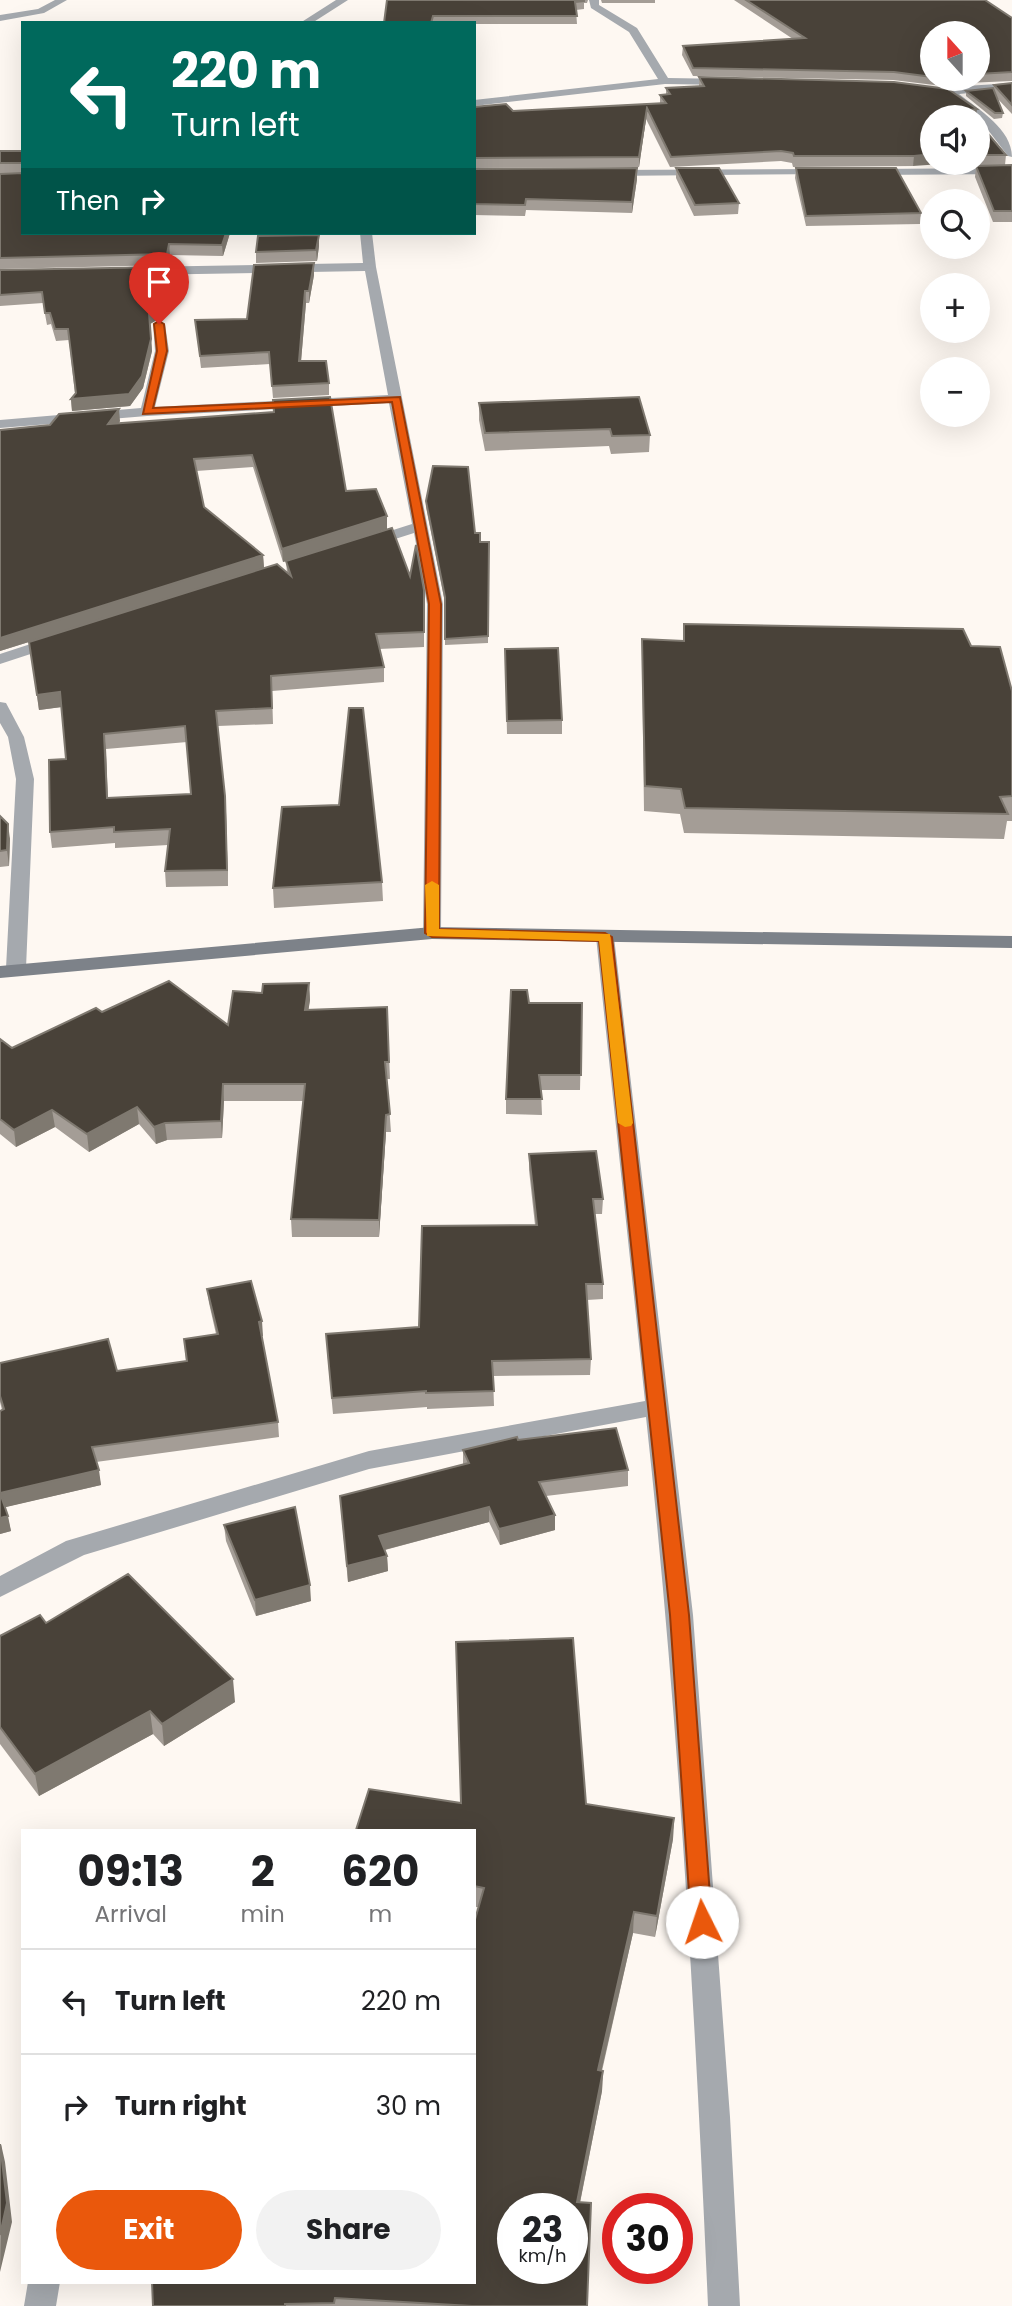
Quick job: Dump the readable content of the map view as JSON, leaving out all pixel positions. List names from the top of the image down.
{
  "north": "top",
  "page": {
    "map_buttons": ["+", "−"],
    "turn": ["220 m", "Turn left"],
    "then": "Then",
    "eta": [
      "09:13",
      "Arrival",
      "2",
      "min",
      "620",
      "m"
    ],
    "list": [
      {
        "name": "Turn left",
        "value": "220 m"
      },
      {
        "name": "Turn right",
        "value": "30 m"
      }
    ],
    "buttons": ["Exit", "Share"],
    "speed": "23 km/h",
    "limit": "30"
  }
}
